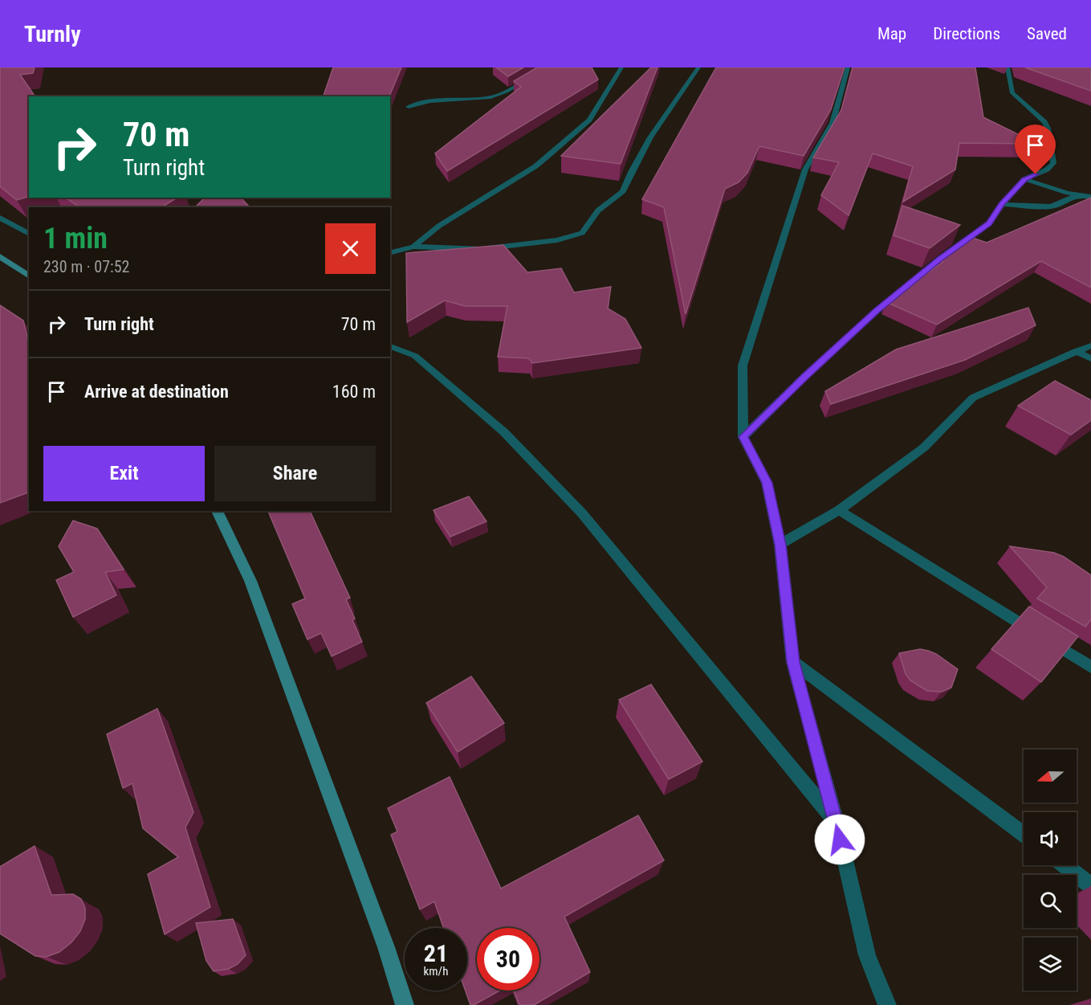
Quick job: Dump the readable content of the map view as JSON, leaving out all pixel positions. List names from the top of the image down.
{
  "north": "left",
  "page": {
    "header": "Turnly",
    "nav": ["Map", "Directions", "Saved"],
    "turn": ["70 m", "Turn right"],
    "heading": ["1 min", "230 m · 07:52"],
    "list": [
      {
        "name": "Turn right",
        "value": "70 m"
      },
      {
        "name": "Arrive at destination",
        "value": "160 m"
      }
    ],
    "buttons": ["Exit", "Share"],
    "speed": "21 km/h",
    "limit": "30"
  }
}
